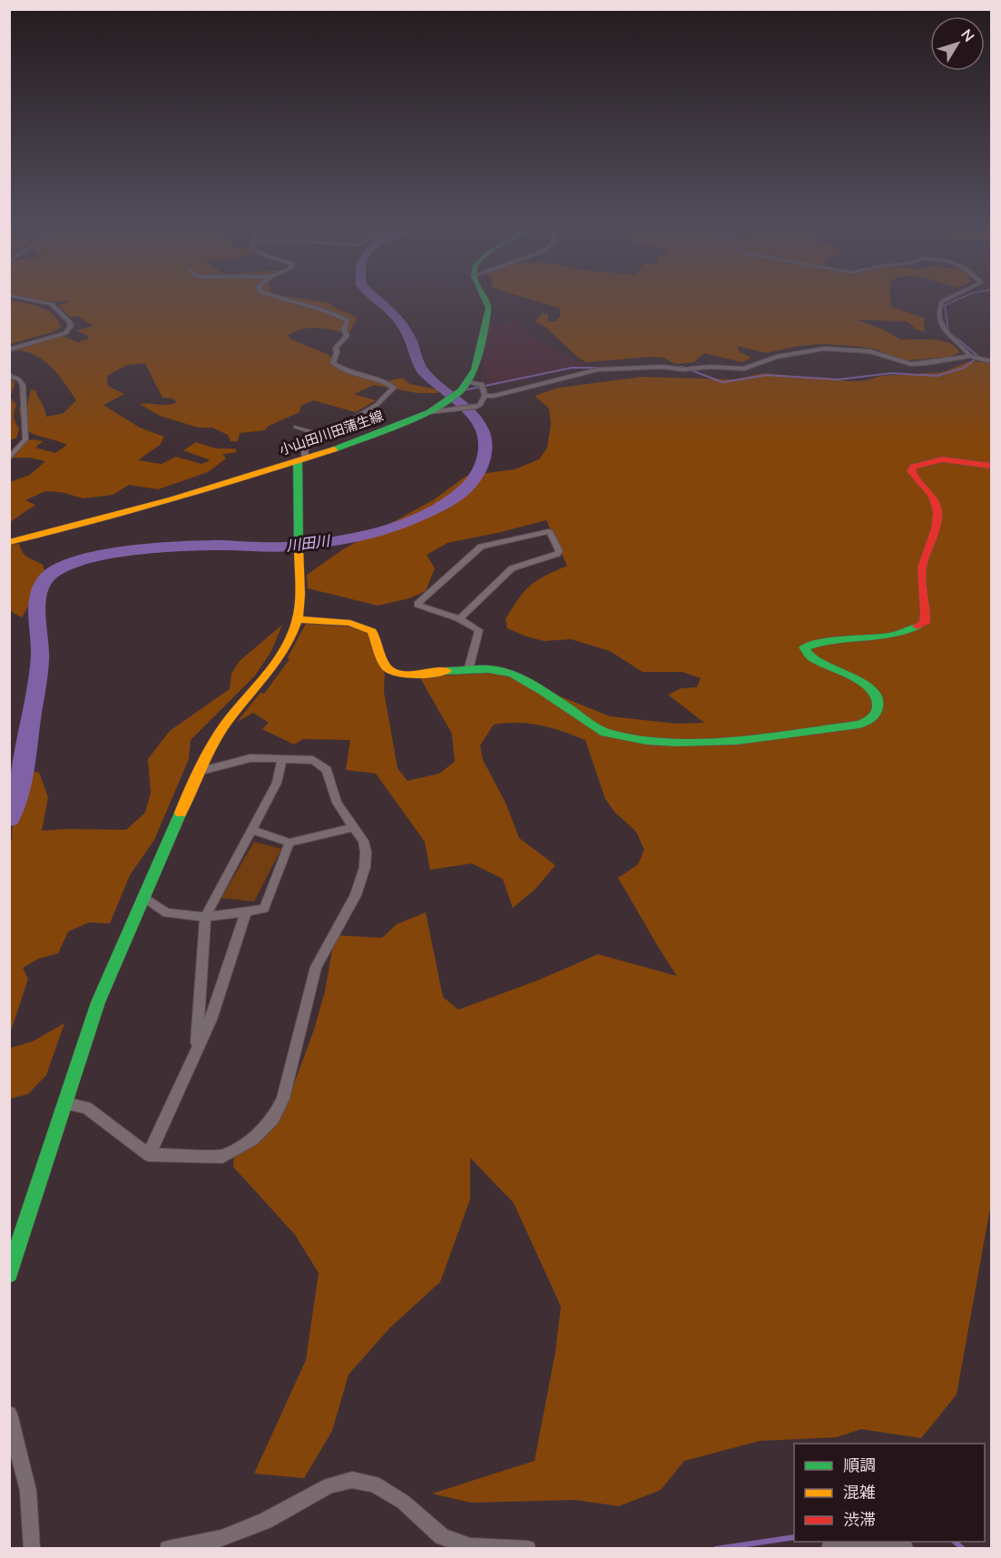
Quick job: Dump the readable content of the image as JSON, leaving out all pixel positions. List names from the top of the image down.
{
  "streets": {
    "street": ["小山田川田蒲生線"]
  },
  "water": ["川田川"],
  "legend": ["順調", "混雑", "渋滞"],
  "north": "top right"
}
